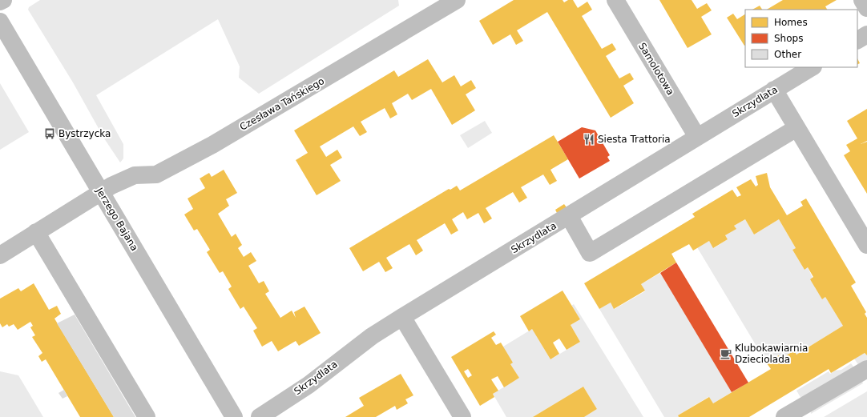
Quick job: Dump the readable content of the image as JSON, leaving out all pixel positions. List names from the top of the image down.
{
  "streets": {
    "street": [
      "Samolotowa",
      "Skrzydlata",
      "Czesława Tańskiego",
      "Jerzego Bajana"
    ]
  },
  "crossings": [
    ["Samolotowa", "Skrzydlata"],
    ["Czesława Tańskiego", "Jerzego Bajana"]
  ],
  "places": {
    "bus stop": ["Bystrzycka"],
    "restaurant": ["Siesta Trattoria"],
    "cafe": ["Klubokawiarnia Dzieciolada"]
  },
  "legend": ["Homes", "Shops", "Other"]
}
